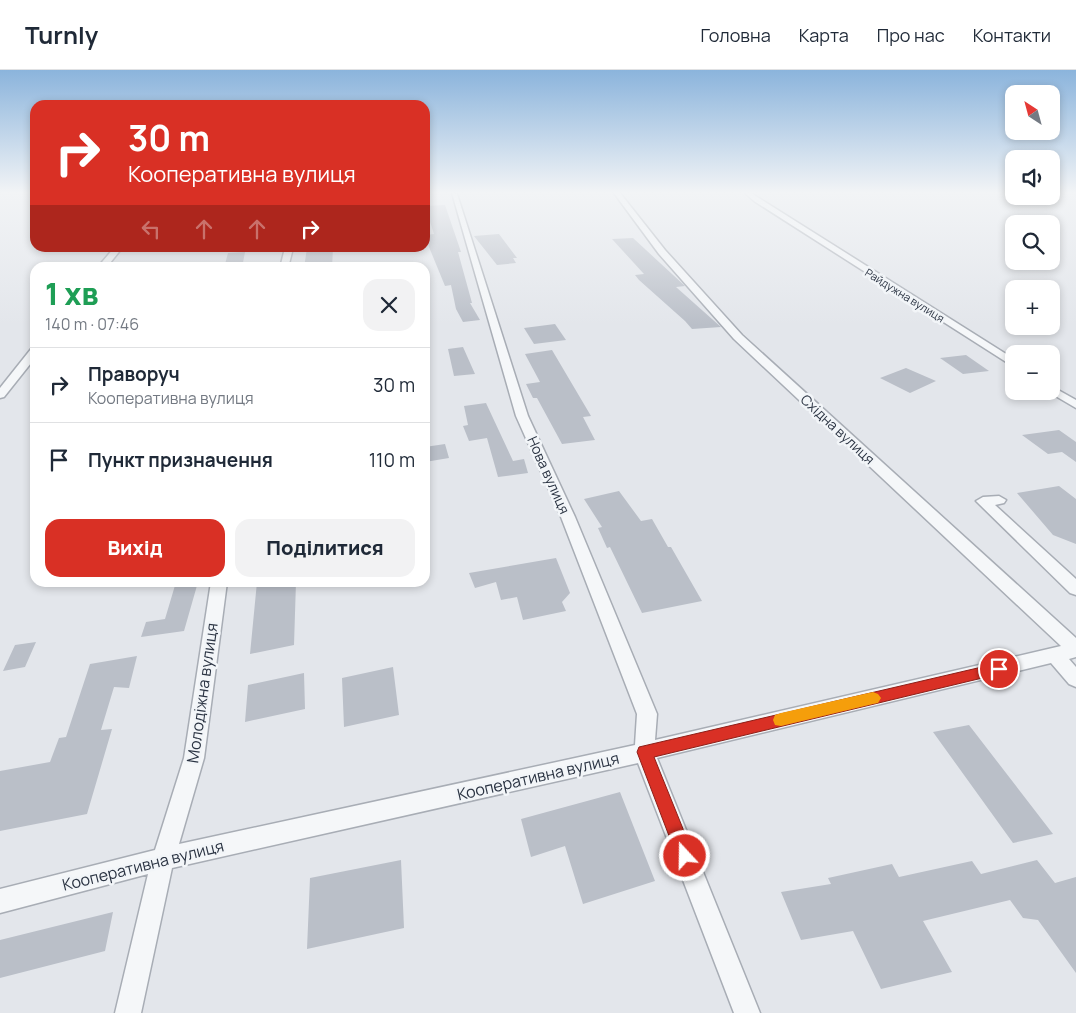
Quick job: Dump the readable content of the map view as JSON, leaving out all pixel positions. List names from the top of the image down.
{
  "streets": {
    "street": [
      "Райдужна вулиця",
      "Східна вулиця",
      "Нова вулиця",
      "Молодіжна вулиця",
      "Кооперативна вулиця"
    ]
  },
  "crossings": [
    ["Східна вулиця", "Кооперативна вулиця"],
    ["Нова вулиця", "Кооперативна вулиця"],
    ["Молодіжна вулиця", "Кооперативна вулиця"]
  ],
  "north": "top left",
  "page": {
    "header": "Turnly",
    "nav": [
      "Головна",
      "Карта",
      "Про нас",
      "Контакти"
    ],
    "map_buttons": ["+", "−"],
    "turn": ["30 m", "Кооперативна вулиця"],
    "heading": ["1 хв", "140 m · 07:46"],
    "list": [
      {
        "name": "Праворуч",
        "note": "Кооперативна вулиця",
        "value": "30 m"
      },
      {
        "name": "Пункт призначення",
        "value": "110 m"
      }
    ],
    "buttons": ["Вихід", "Поділитися"]
  }
}
